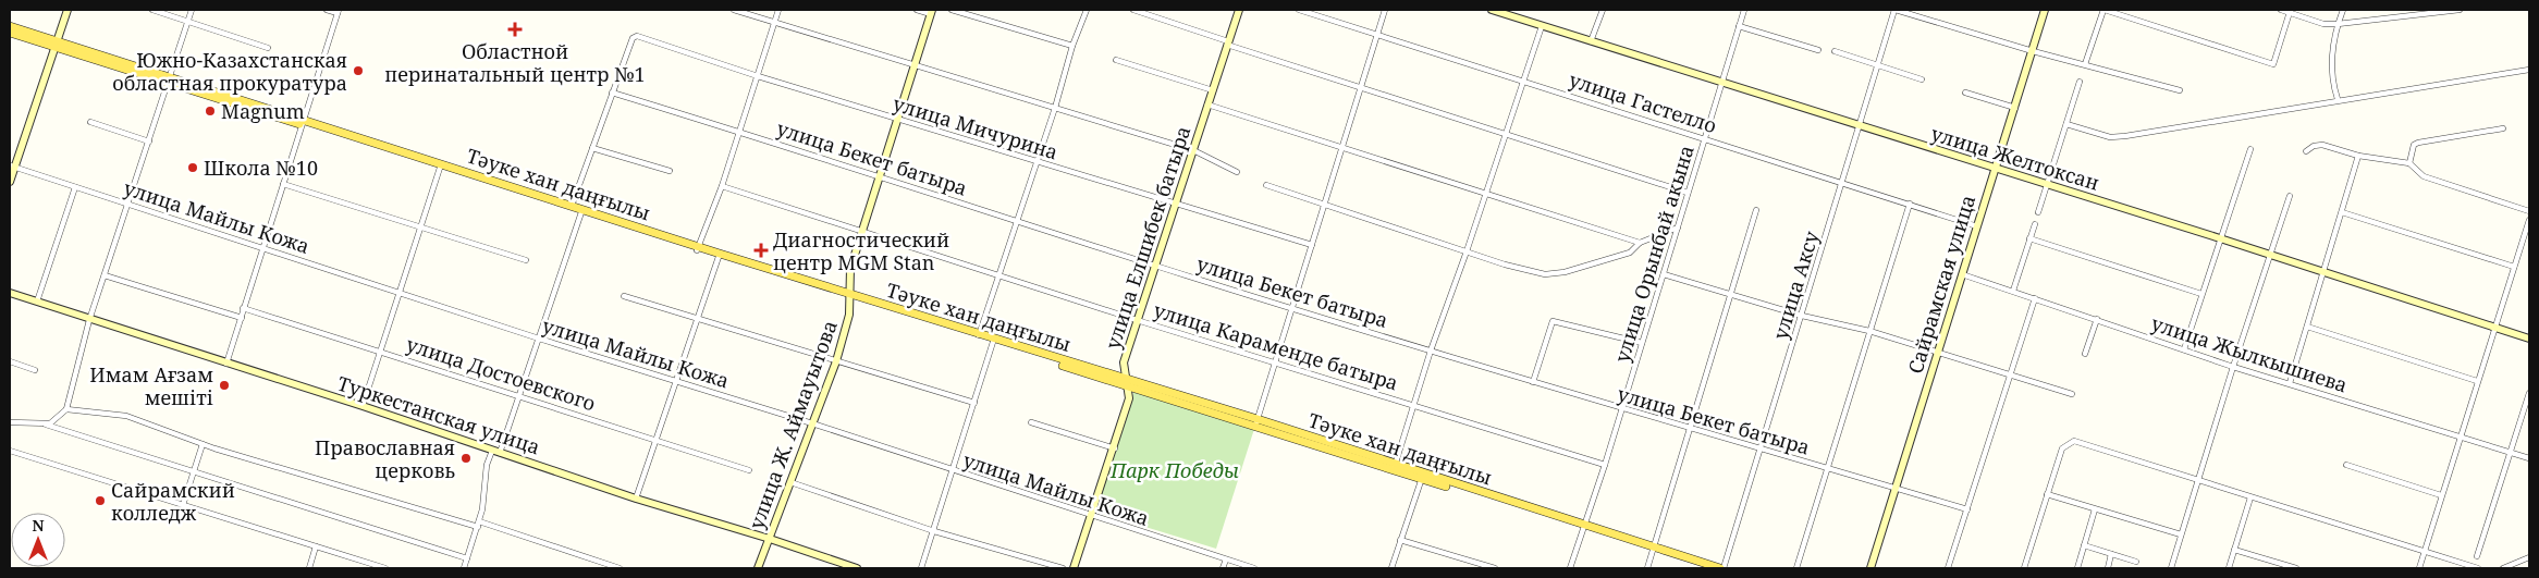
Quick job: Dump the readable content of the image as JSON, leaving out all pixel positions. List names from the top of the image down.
{
  "streets": {
    "main road": [
      "улица Желтоксан",
      "Тәуке хан даңғылы",
      "улица Елшибек батыра",
      "Сайрамская улица",
      "Туркестанская улица",
      "улица Ж. Аймауытова"
    ],
    "street": [
      "улица Гастелло",
      "улица Мичурина",
      "улица Бекет батыра",
      "улица Майлы Кожа",
      "улица Орынбай акына",
      "улица Аксу",
      "улица Караменде батыра",
      "улица Жылкышиева",
      "улица Достоевского"
    ]
  },
  "crossings": [
    ["улица Гастелло", "улица Орынбай акына"],
    ["улица Гастелло", "Сайрамская улица"],
    ["улица Гастелло", "улица Аксу"],
    ["улица Мичурина", "улица Бекет батыра"],
    ["улица Мичурина", "улица Елшибек батыра"],
    ["улица Мичурина", "улица Ж. Аймауытова"],
    ["улица Бекет батыра", "улица Елшибек батыра"],
    ["улица Бекет батыра", "улица Орынбай акына"],
    ["улица Бекет батыра", "Сайрамская улица"],
    ["улица Бекет батыра", "улица Аксу"],
    ["улица Бекет батыра", "улица Ж. Аймауытова"],
    ["улица Желтоксан", "улица Орынбай акына"],
    ["улица Желтоксан", "Сайрамская улица"],
    ["улица Желтоксан", "улица Аксу"],
    ["Тәуке хан даңғылы", "улица Елшибек батыра"],
    ["Тәуке хан даңғылы", "улица Орынбай акына"],
    ["Тәуке хан даңғылы", "улица Аксу"],
    ["Тәуке хан даңғылы", "улица Ж. Аймауытова"],
    ["улица Майлы Кожа", "улица Елшибек батыра"],
    ["улица Майлы Кожа", "улица Ж. Аймауытова"],
    ["улица Елшибек батыра", "улица Караменде батыра"],
    ["улица Орынбай акына", "улица Караменде батыра"],
    ["Сайрамская улица", "улица Жылкышиева"],
    ["улица Караменде батыра", "улица Ж. Аймауытова"],
    ["Туркестанская улица", "улица Ж. Аймауытова"]
  ],
  "parks": ["Парк Победы"],
  "places": {
    "health": ["Областной перинатальный центр №1", "Диагностический центр MGM Stan"],
    "other": [
      "Южно-Казахстанская областная прокуратура",
      "Magnum",
      "Школа №10",
      "Имам Ағзам мешіті",
      "Православная церковь",
      "Сайрамский колледж"
    ]
  },
  "north": "top"
}
